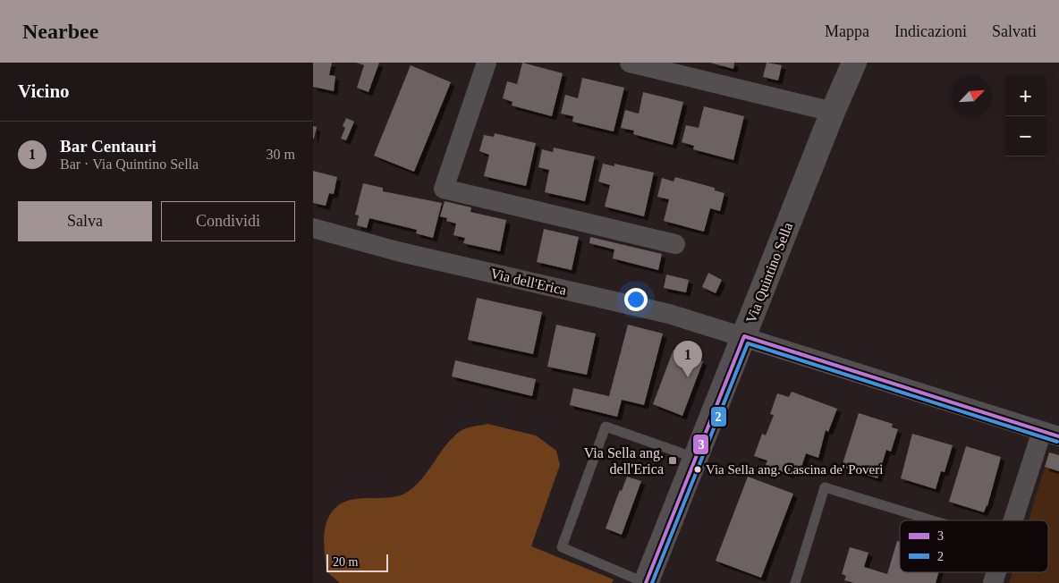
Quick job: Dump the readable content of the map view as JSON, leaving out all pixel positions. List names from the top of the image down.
{
  "streets": {
    "street": ["Via Quintino Sella", "Via dell'Erica"]
  },
  "crossings": [
    ["Via Quintino Sella", "Via dell'Erica"]
  ],
  "places": {
    "transit": ["Via Sella ang. dell'Erica"],
    "other": ["Via Sella ang. Cascina de' Poveri"]
  },
  "lines": ["transit line 3", "transit line 2"],
  "legend": ["3", "2"],
  "scale_bar": "20 m",
  "north": "top right",
  "page": {
    "header": "Nearbee",
    "nav": ["Mappa", "Indicazioni", "Salvati"],
    "heading": "Vicino",
    "map_buttons": ["+", "−"],
    "list": [
      {
        "mark": "1",
        "name": "Bar Centauri",
        "note": "Bar · Via Quintino Sella",
        "value": "30 m"
      }
    ],
    "buttons": ["Salva", "Condividi"],
    "pins": "1",
    "scale": "20 m"
  }
}
